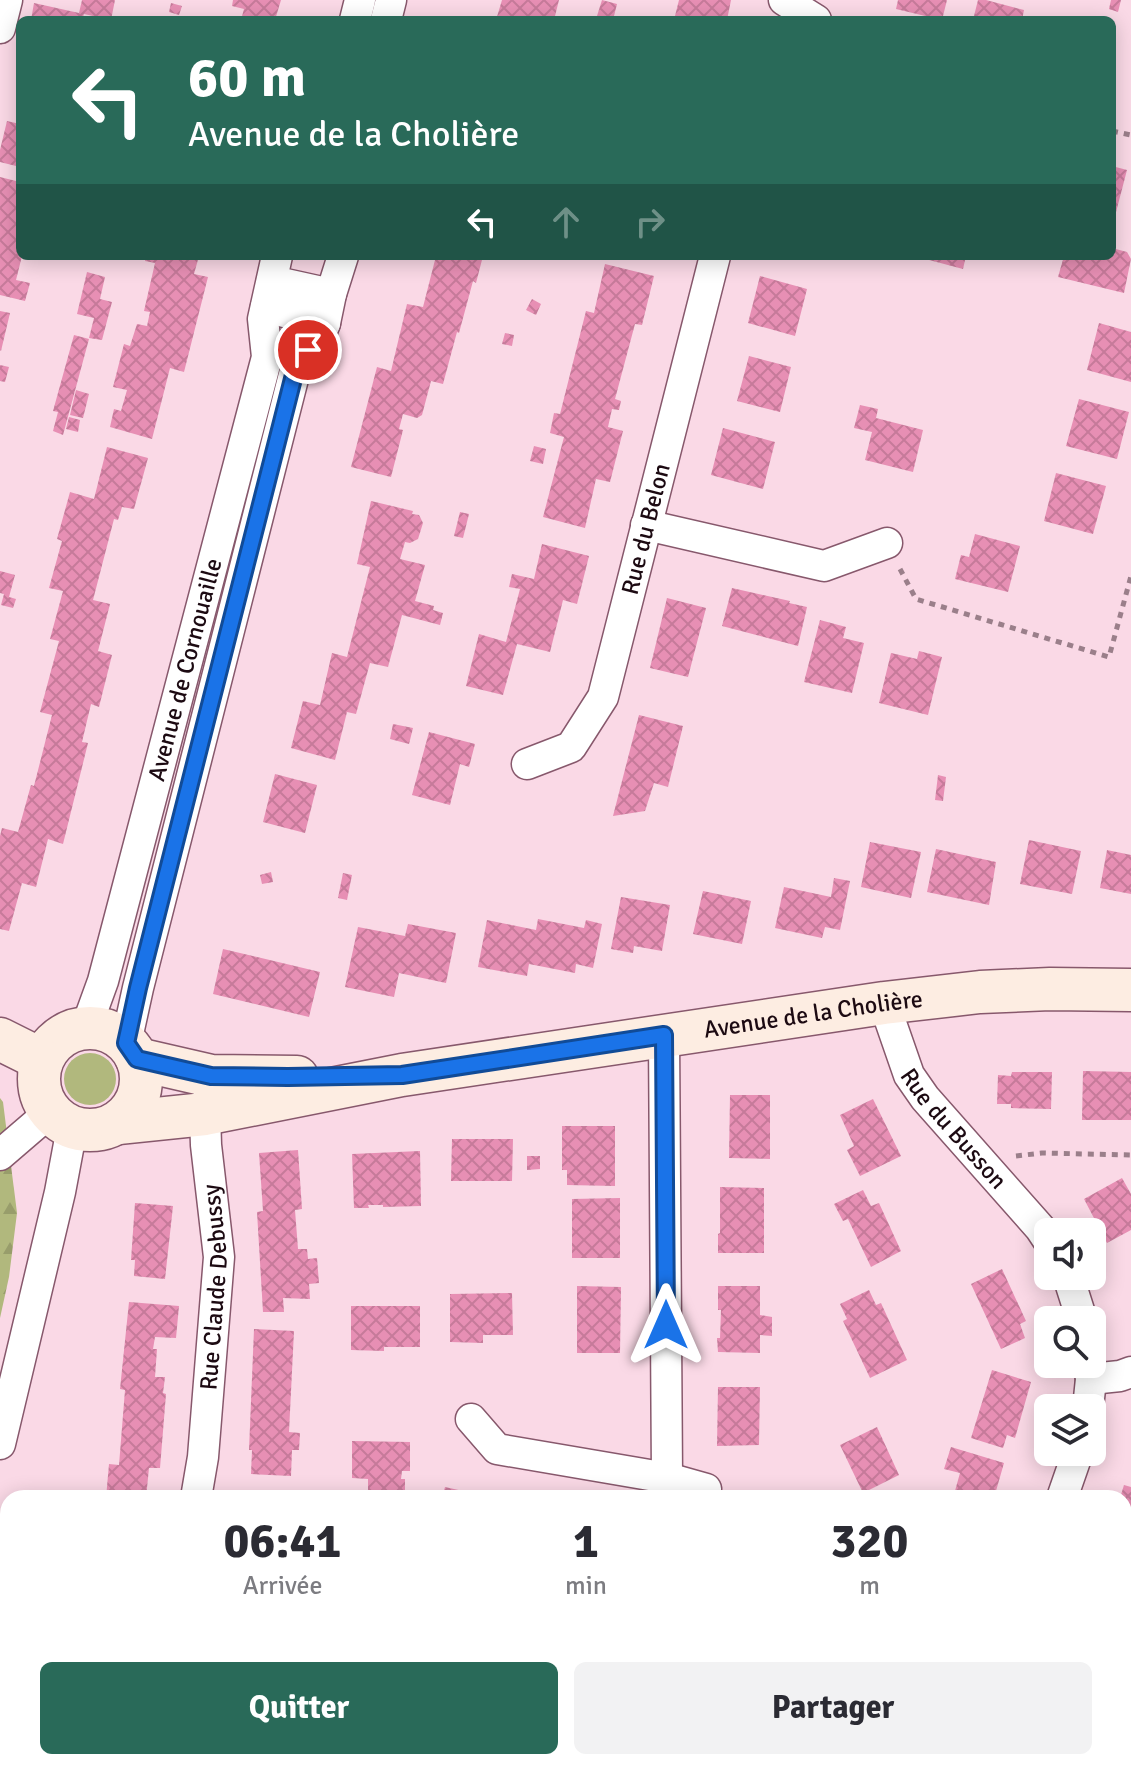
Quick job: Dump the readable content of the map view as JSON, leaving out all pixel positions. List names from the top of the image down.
{
  "streets": {
    "street": [
      "Rue du Belon",
      "Avenue de Cornouaille",
      "Avenue de la Cholière",
      "Rue du Busson",
      "Rue Claude Debussy"
    ]
  },
  "crossings": [
    ["Avenue de Cornouaille", "Avenue de la Cholière"],
    ["Avenue de la Cholière", "Rue du Busson"],
    ["Avenue de la Cholière", "Rue Claude Debussy"]
  ],
  "page": {
    "turn": ["60 m", "Avenue de la Cholière"],
    "eta": [
      "06:41",
      "Arrivée",
      "1",
      "min",
      "320",
      "m"
    ],
    "buttons": ["Quitter", "Partager"]
  }
}
